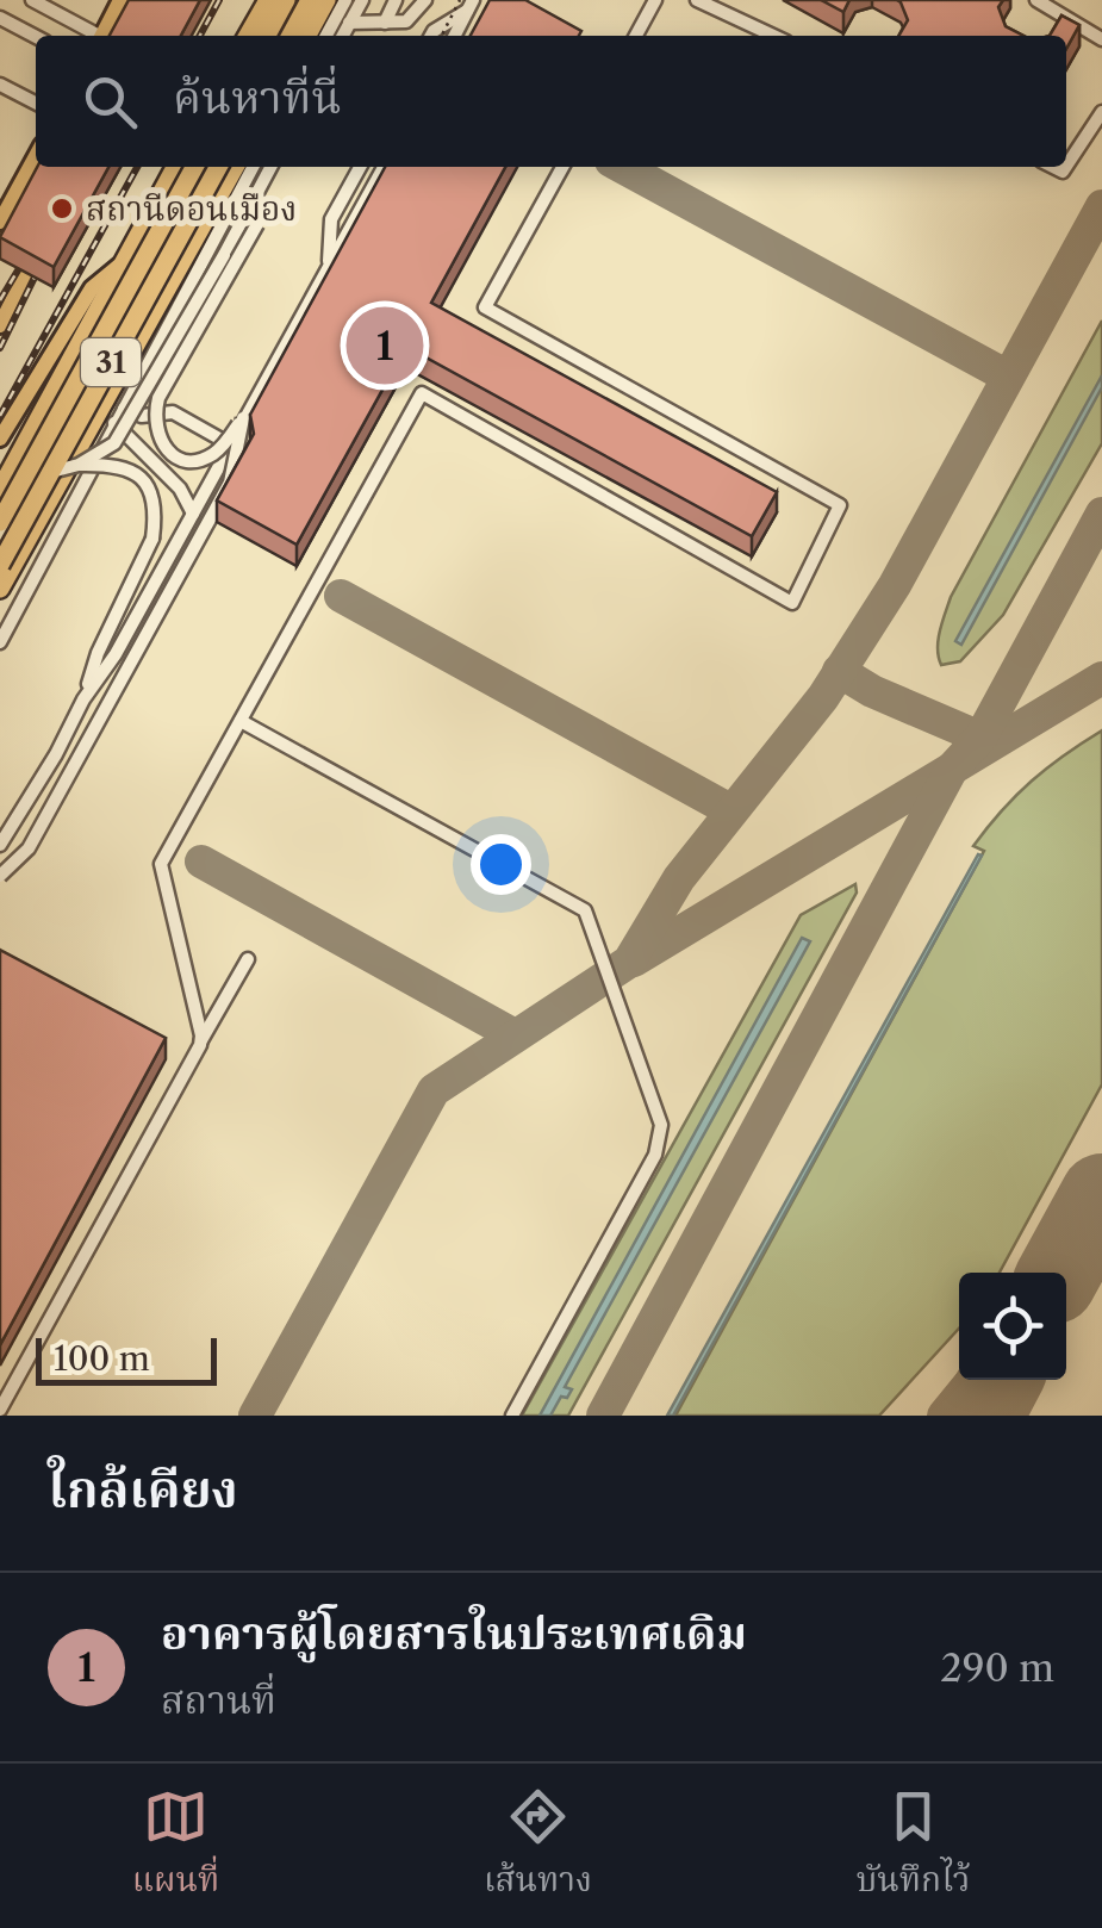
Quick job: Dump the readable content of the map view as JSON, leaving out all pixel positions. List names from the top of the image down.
{
  "streets": {
    "highway": ["31"]
  },
  "places": ["สถานีดอนเมือง"],
  "scale_bar": "100 m",
  "page": {
    "search": "ค้นหาที่นี่",
    "pins": "1",
    "scale": "100 m",
    "heading": "ใกล้เคียง",
    "list": [
      {
        "mark": "1",
        "name": "อาคารผู้โดยสารในประเทศเดิม",
        "note": "สถานที่",
        "value": "290 m"
      }
    ],
    "nav": ["แผนที่", "เส้นทาง", "บันทึกไว้"]
  }
}
